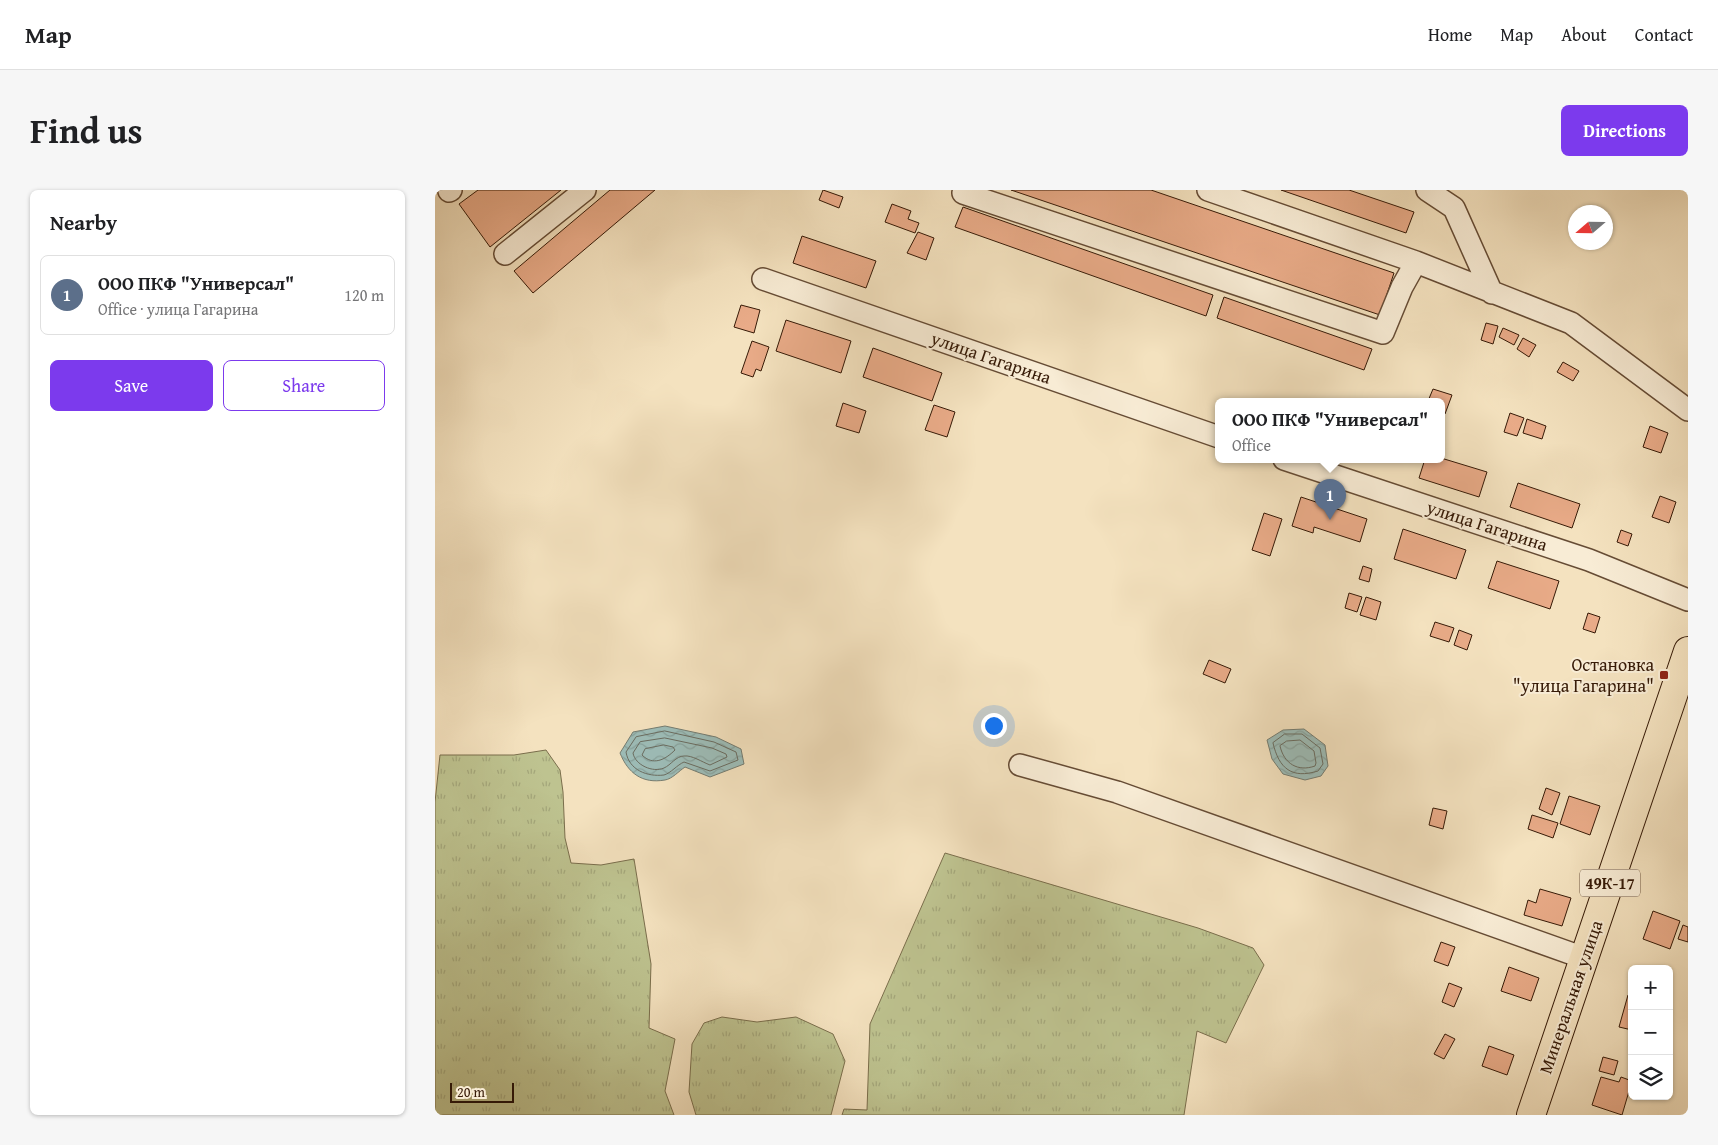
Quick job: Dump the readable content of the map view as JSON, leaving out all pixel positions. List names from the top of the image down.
{
  "streets": {
    "main road": ["49К-17", "Минеральная улица"],
    "street": ["улица Гагарина"]
  },
  "places": {
    "transit": ["Остановка \"улица Гагарина\""]
  },
  "scale_bar": "20 m",
  "north": "left",
  "page": {
    "header": "Map",
    "nav": [
      "Home",
      "Map",
      "About",
      "Contact"
    ],
    "title": "Find us",
    "buttons": [
      "Directions",
      ["Save", "Share"]
    ],
    "heading": "Nearby",
    "list": [
      {
        "mark": "1",
        "name": "ООО ПКФ \"Универсал\"",
        "note": "Office · улица Гагарина",
        "value": "120 m"
      }
    ],
    "popup": ["ООО ПКФ \"Универсал\"", "Office"],
    "pins": "1",
    "map_buttons": ["+", "−"],
    "scale": "20 m"
  }
}
